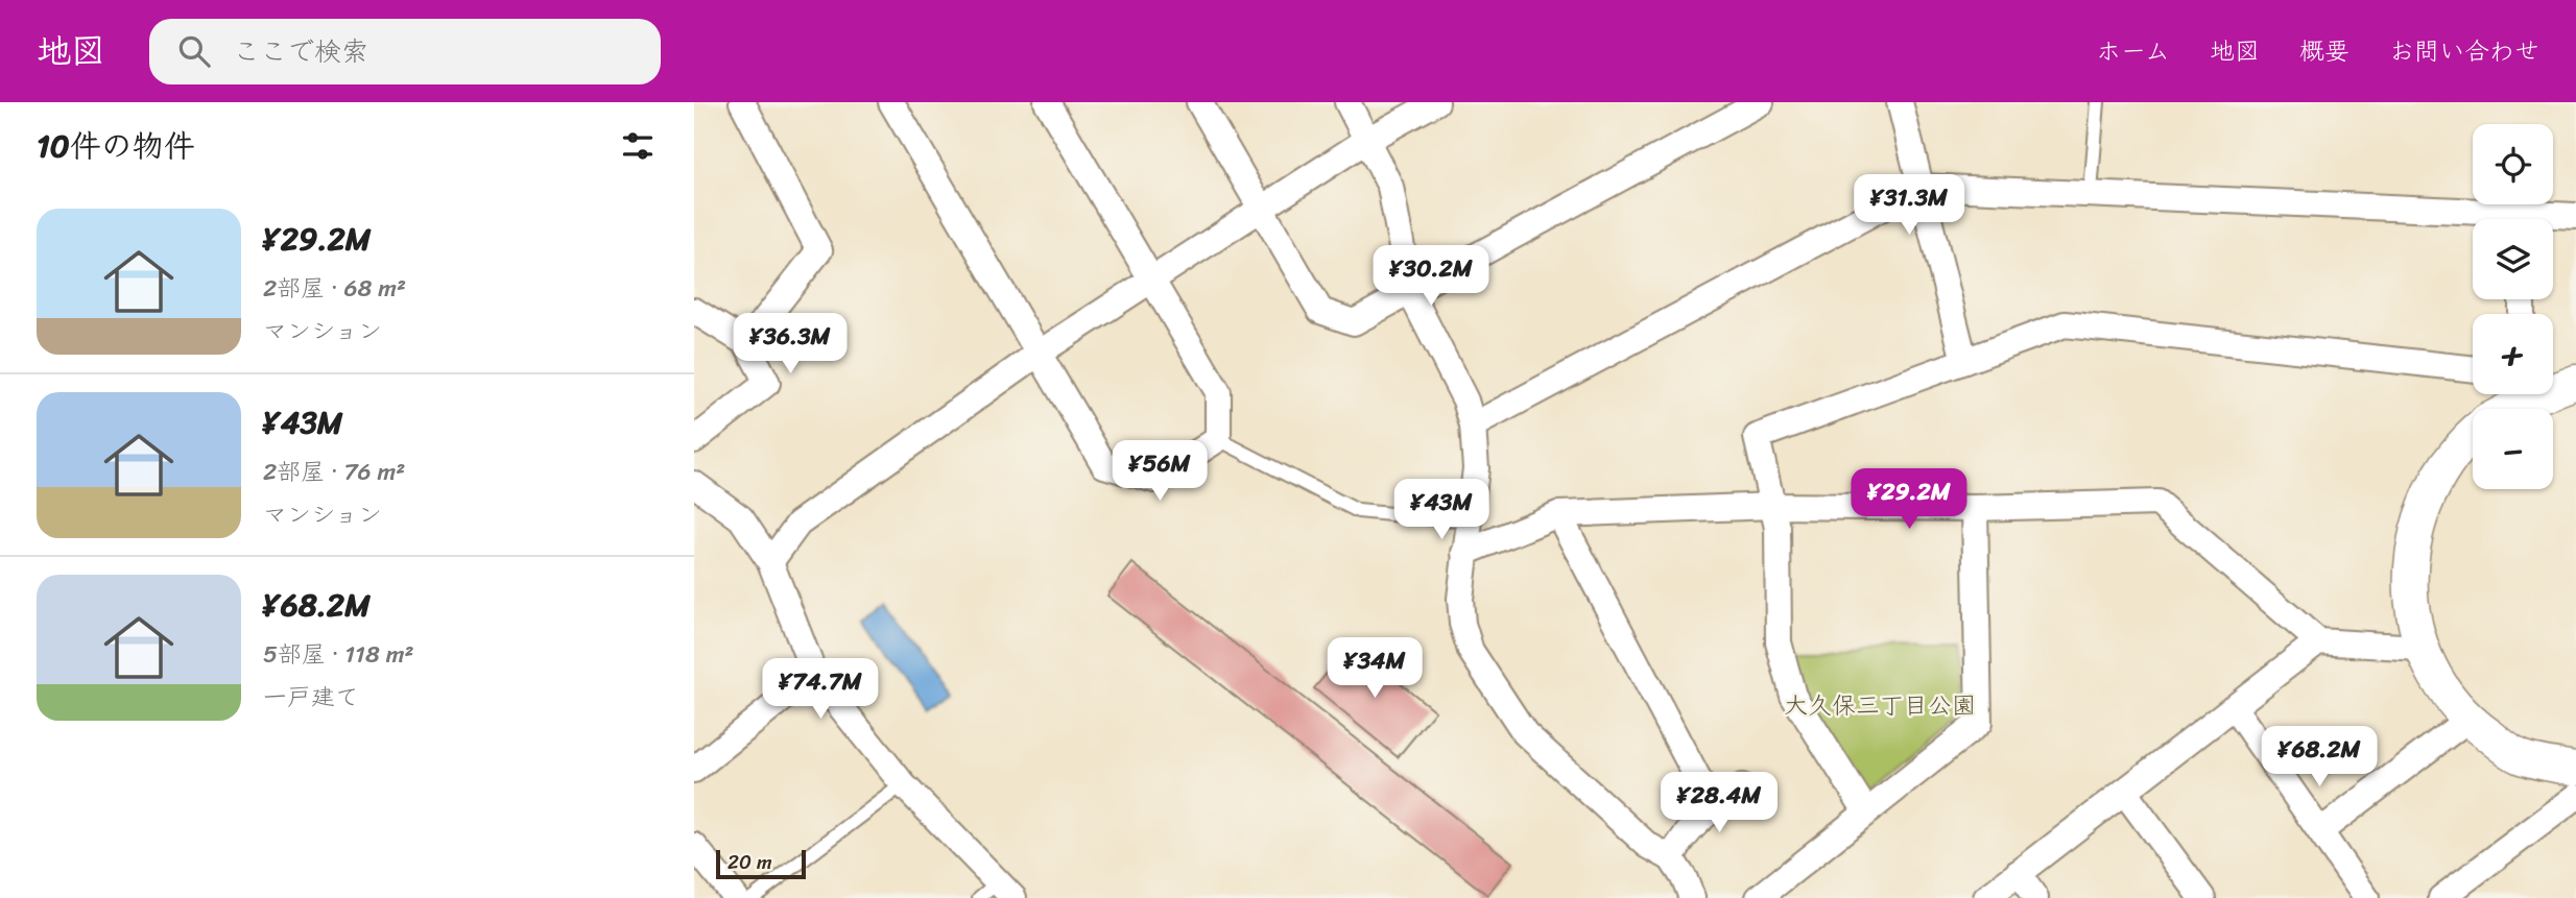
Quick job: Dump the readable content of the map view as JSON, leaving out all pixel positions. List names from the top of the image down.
{
  "parks": ["大久保三丁目公園"],
  "scale_bar": "20 m",
  "page": {
    "header": "地図",
    "search": "ここで検索",
    "nav": [
      "ホーム",
      "地図",
      "概要",
      "お問い合わせ"
    ],
    "heading": "10件の物件",
    "map_buttons": ["+", "−"],
    "price": [
      "¥31.3M",
      "¥30.2M",
      "¥36.3M",
      "¥56M",
      "¥29.2M",
      "¥43M",
      "¥34M",
      "¥74.7M",
      "¥68.2M",
      "¥28.4M"
    ],
    "list": [
      {
        "name": "¥29.2M",
        "note": "2部屋 · 68 m² · マンション"
      },
      {
        "name": "¥43M",
        "note": "2部屋 · 76 m² · マンション"
      },
      {
        "name": "¥68.2M",
        "note": "5部屋 · 118 m² · 一戸建て"
      }
    ],
    "scale": "20 m"
  }
}
